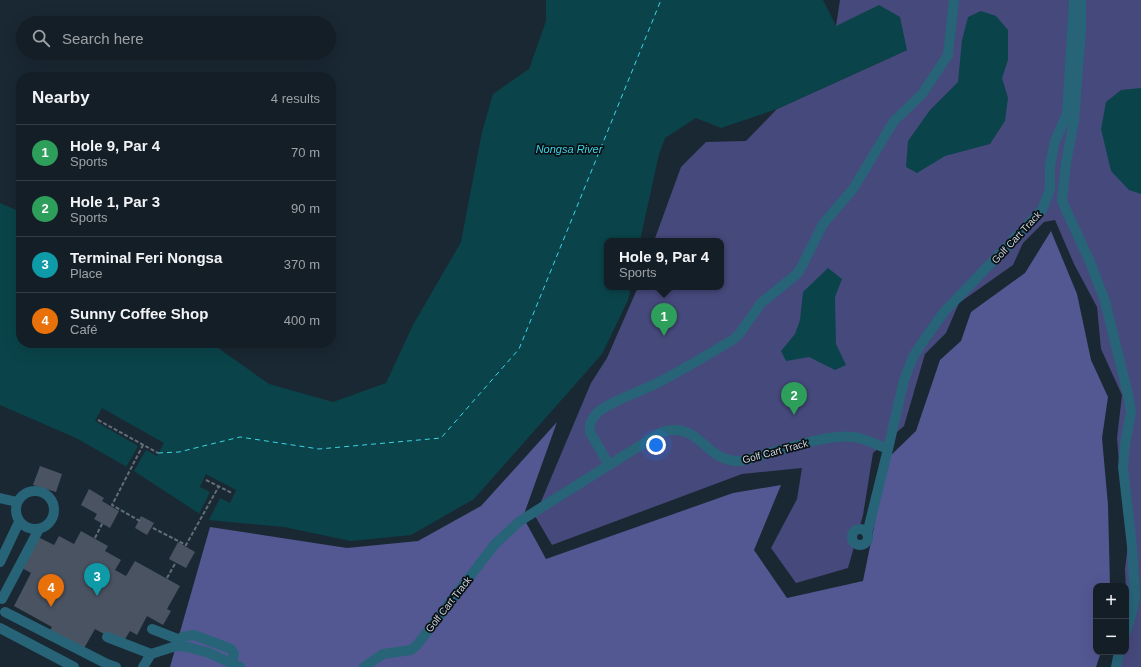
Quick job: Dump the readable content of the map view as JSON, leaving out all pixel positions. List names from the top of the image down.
{
  "streets": {
    "lane": ["Golf Cart Track"]
  },
  "water": ["Nongsa River"],
  "page": {
    "search": "Search here",
    "heading": ["Nearby", "4 results"],
    "list": [
      {
        "mark": "1",
        "name": "Hole 9, Par 4",
        "note": "Sports",
        "value": "70 m"
      },
      {
        "mark": "2",
        "name": "Hole 1, Par 3",
        "note": "Sports",
        "value": "90 m"
      },
      {
        "mark": "3",
        "name": "Terminal Feri Nongsa",
        "note": "Place",
        "value": "370 m"
      },
      {
        "mark": "4",
        "name": "Sunny Coffee Shop",
        "note": "Café",
        "value": "400 m"
      }
    ],
    "popup": ["Hole 9, Par 4", "Sports"],
    "pins": [
      "1",
      "2",
      "3",
      "4"
    ],
    "map_buttons": ["+", "−"]
  }
}
